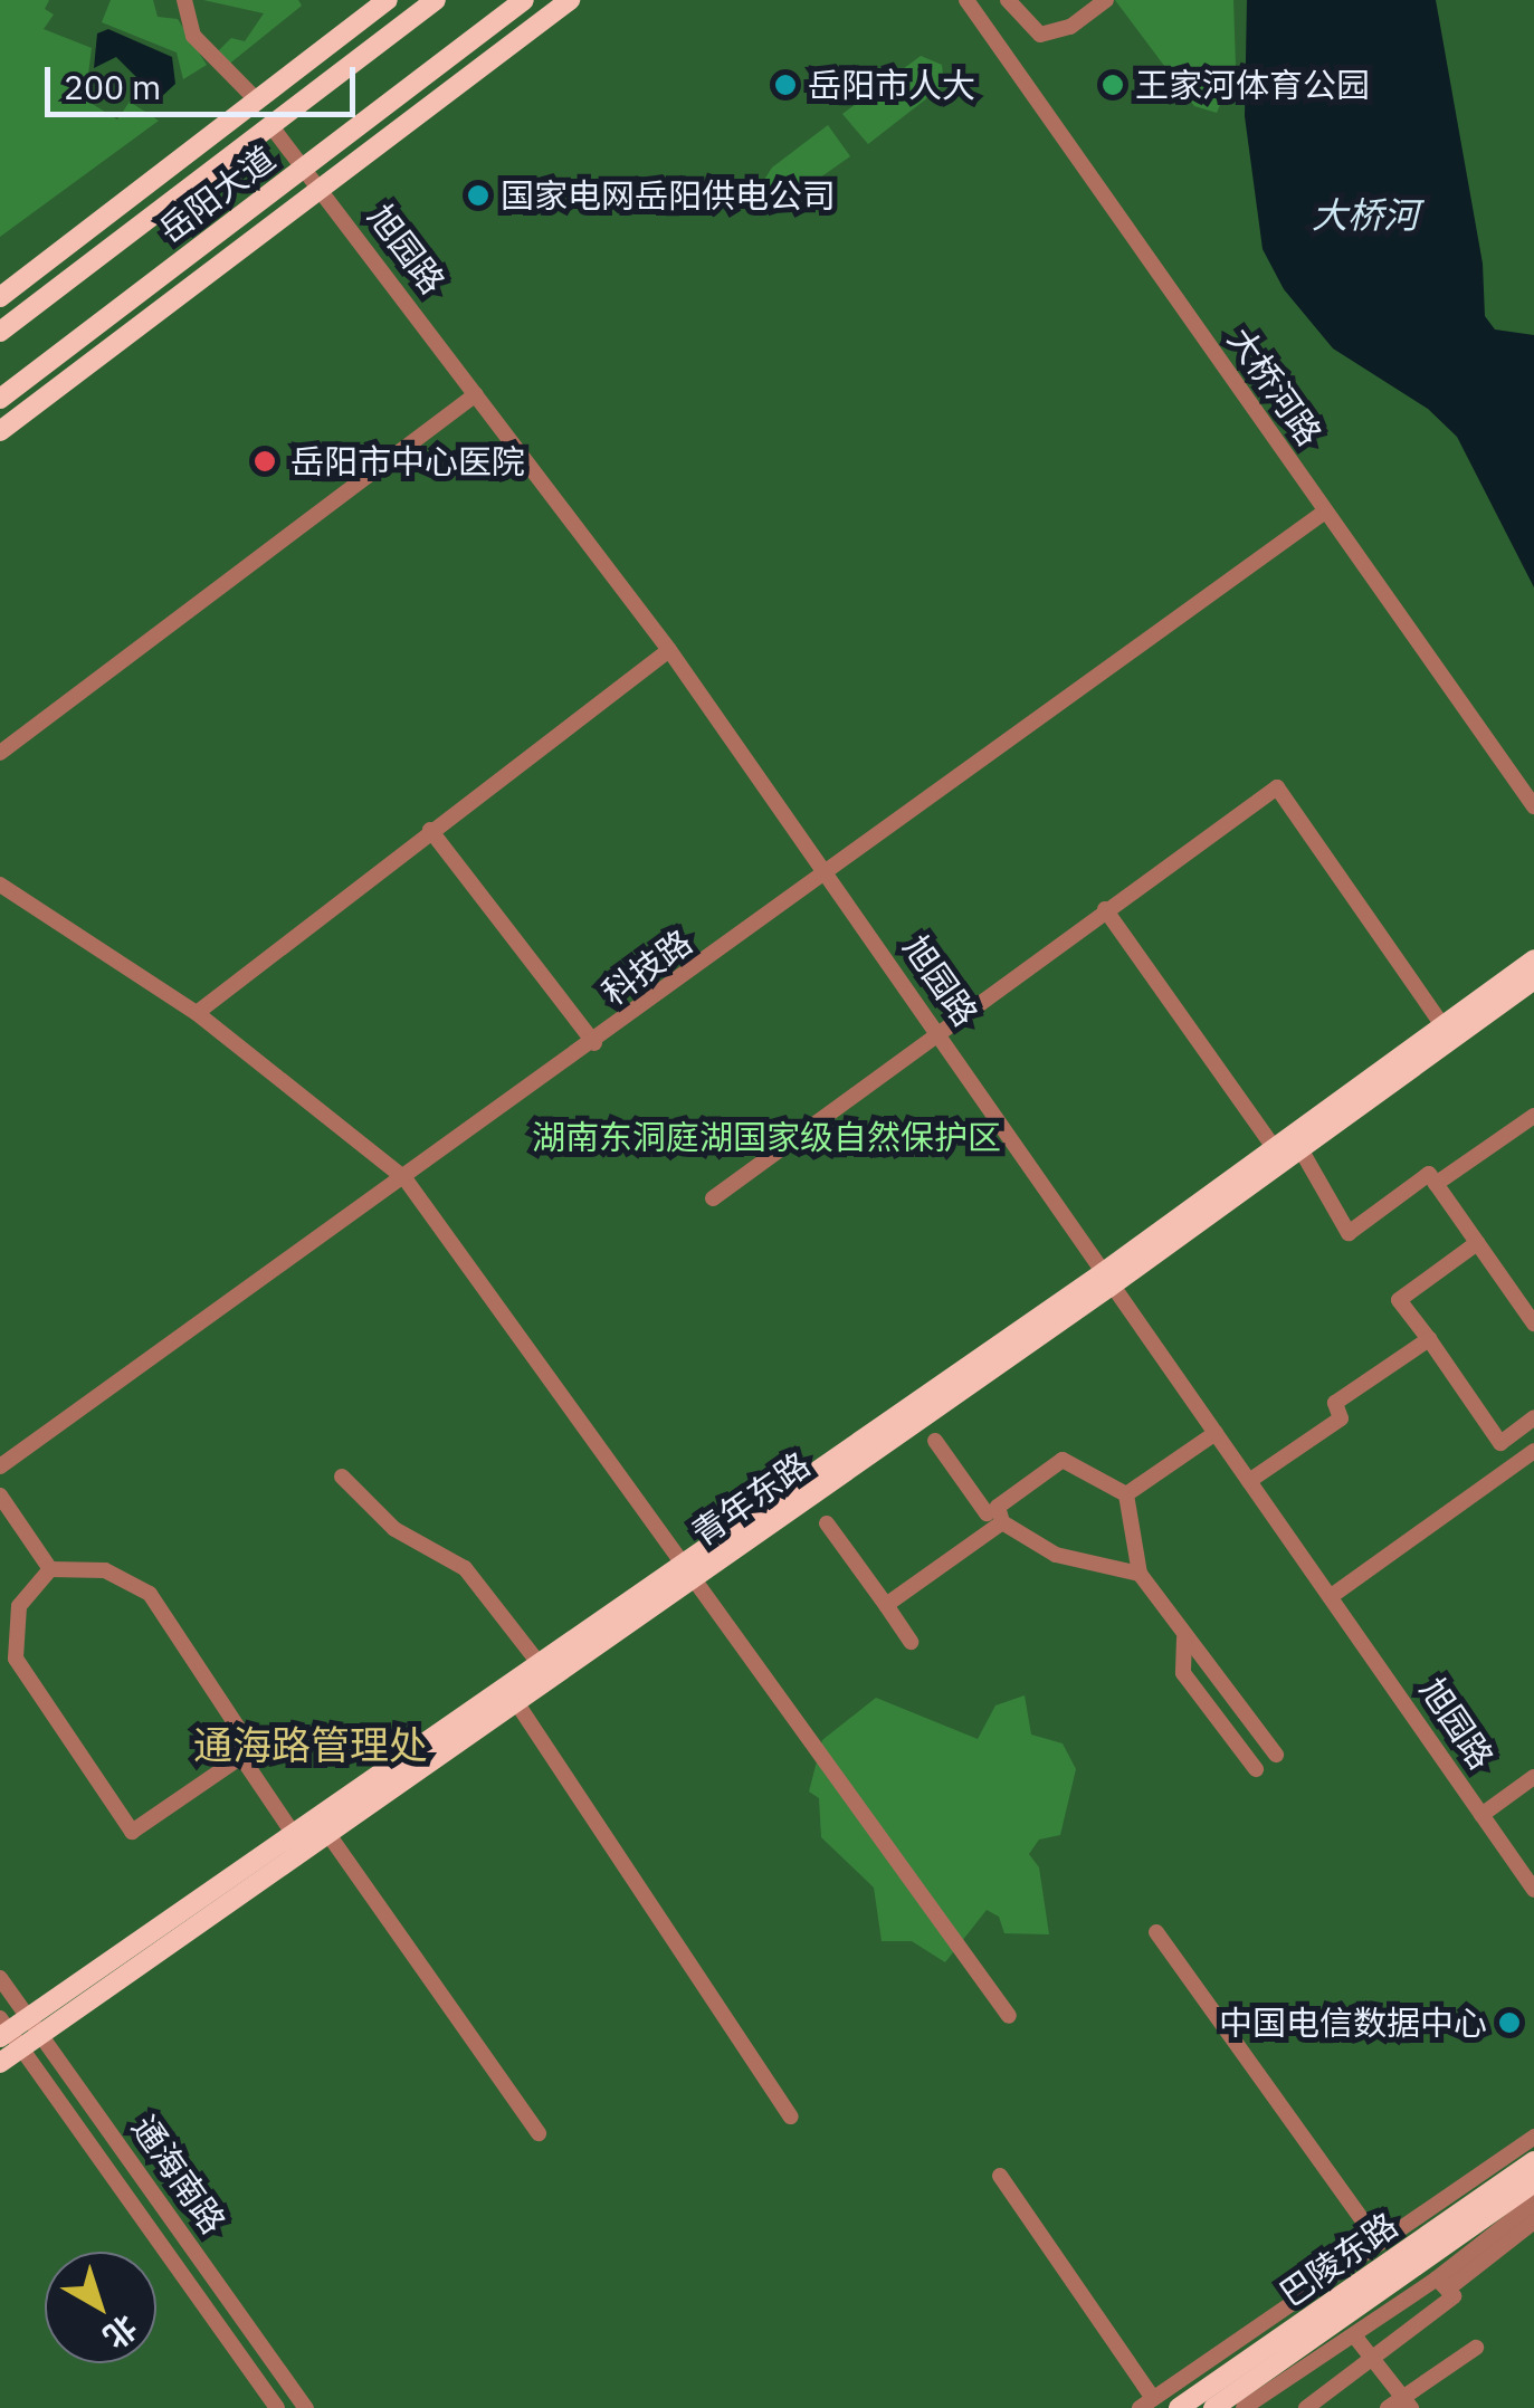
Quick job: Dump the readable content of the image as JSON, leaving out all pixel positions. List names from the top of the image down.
{
  "streets": {
    "main road": ["岳阳大道", "青年东路", "巴陵东路"],
    "street": [
      "旭园路",
      "大桥河路",
      "科技路",
      "通海南路"
    ]
  },
  "crossings": [
    ["岳阳大道", "旭园路"],
    ["旭园路", "科技路"],
    ["旭园路", "青年东路"],
    ["大桥河路", "科技路"],
    ["青年东路", "通海南路"]
  ],
  "districts": ["通海路管理处"],
  "water": ["大桥河"],
  "parks": ["湖南东洞庭湖国家级自然保护区"],
  "places": [
    "岳阳市人大",
    "王家河体育公园",
    "国家电网岳阳供电公司",
    "岳阳市中心医院",
    "中国电信数据中心"
  ],
  "scale_bar": "200 m",
  "north": "bottom right"
}
